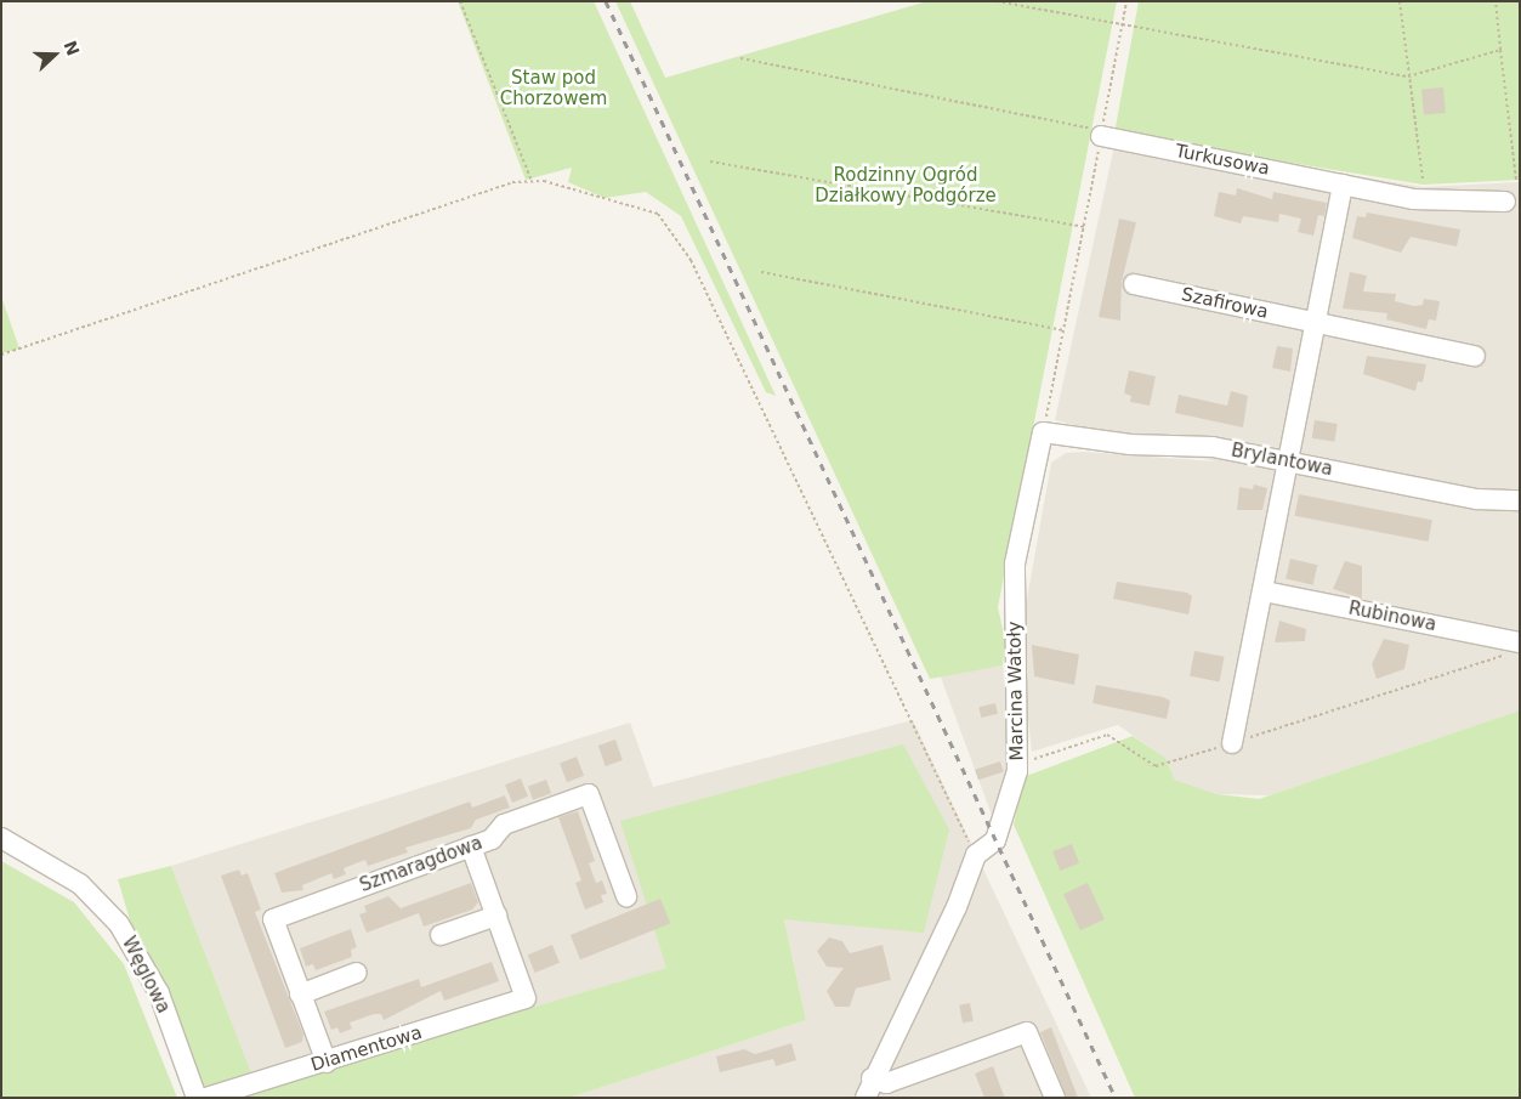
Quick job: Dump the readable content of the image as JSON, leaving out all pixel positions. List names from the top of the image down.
{
  "streets": {
    "street": [
      "Turkusowa",
      "Szafirowa",
      "Brylantowa",
      "Rubinowa",
      "Marcina Watoły",
      "Szmaragdowa",
      "Węglowa",
      "Diamentowa"
    ]
  },
  "crossings": [
    ["Brylantowa", "Marcina Watoły"]
  ],
  "parks": ["Staw pod Chorzowem", "Rodzinny Ogród Działkowy Podgórze"],
  "north": "right"
}
